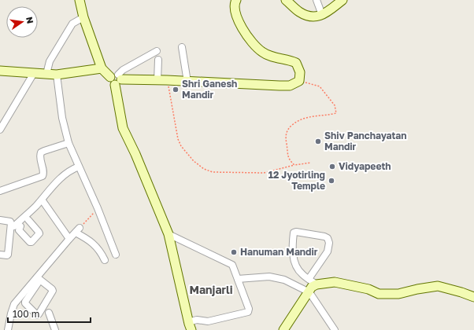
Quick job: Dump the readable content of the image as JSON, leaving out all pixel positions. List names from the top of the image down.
{
  "districts": ["Manjarli"],
  "places": [
    "Shri Ganesh Mandir",
    "Shiv Panchayatan Mandir",
    "Vidyapeeth",
    "12 Jyotirling Temple",
    "Hanuman Mandir"
  ],
  "scale_bar": "100 m",
  "north": "right"
}
